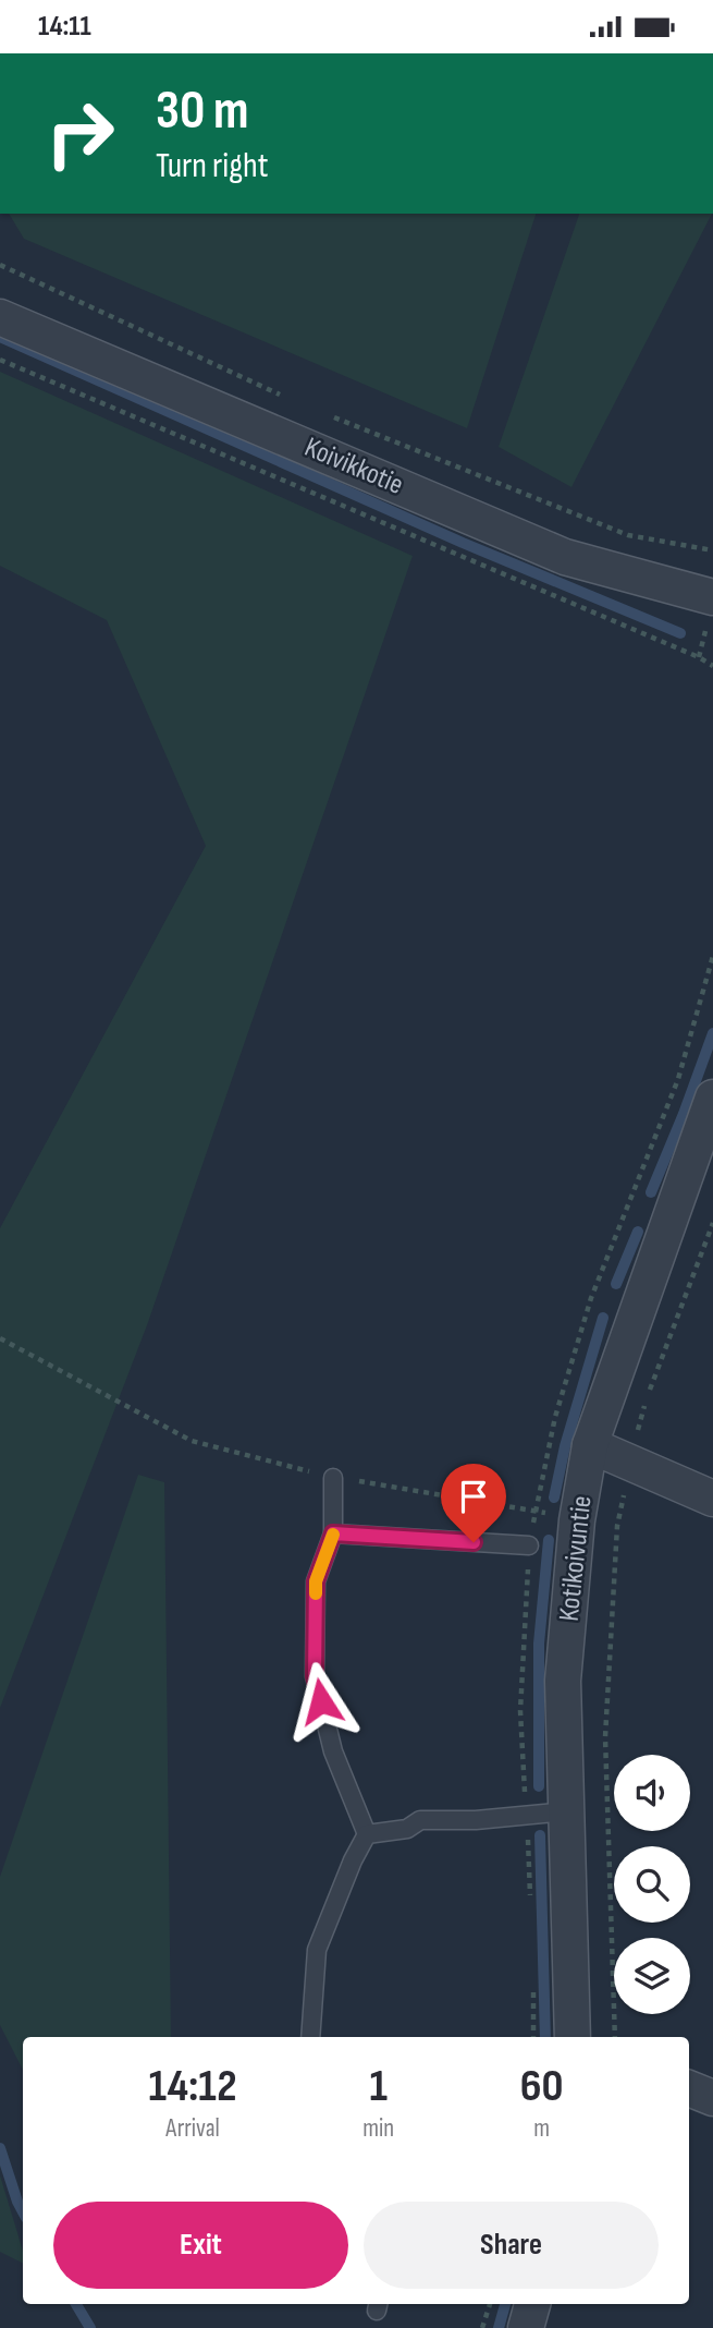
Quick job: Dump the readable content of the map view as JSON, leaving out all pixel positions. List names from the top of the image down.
{
  "streets": {
    "street": ["Koivikkotie", "Kotikoivuntie"]
  },
  "page": {
    "status": "14:11",
    "turn": ["30 m", "Turn right"],
    "eta": [
      "14:12",
      "Arrival",
      "1",
      "min",
      "60",
      "m"
    ],
    "buttons": ["Exit", "Share"]
  }
}
